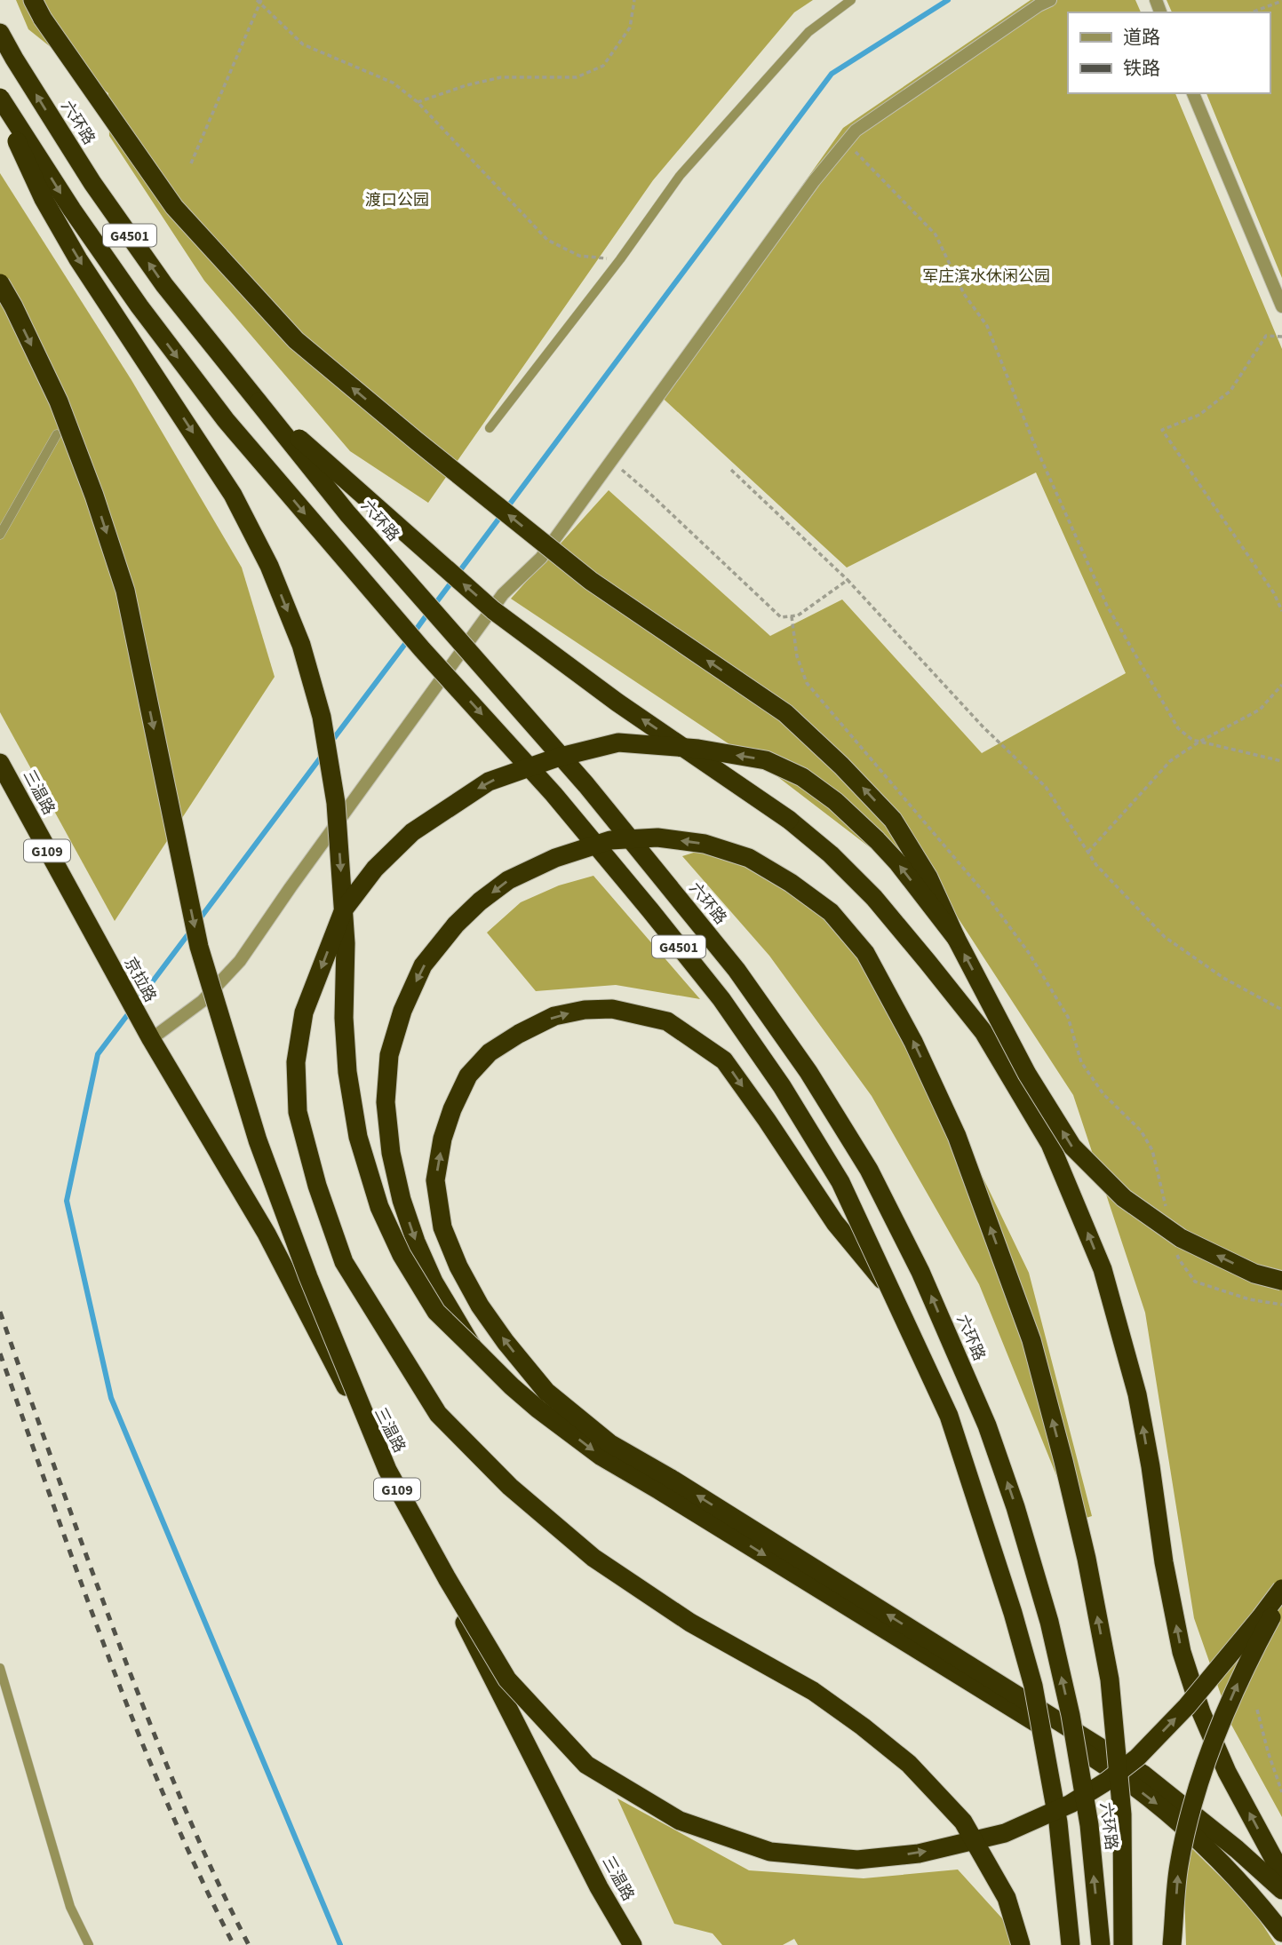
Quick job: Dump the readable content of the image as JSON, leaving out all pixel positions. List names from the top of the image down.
{
  "streets": {
    "highway": [
      "六环路",
      "G4501",
      "三温路",
      "G109",
      "京拉路"
    ]
  },
  "crossings": [
    ["三温路", "京拉路"]
  ],
  "parks": ["渡口公园", "军庄滨水休闲公园"],
  "legend": ["道路", "铁路"]
}
